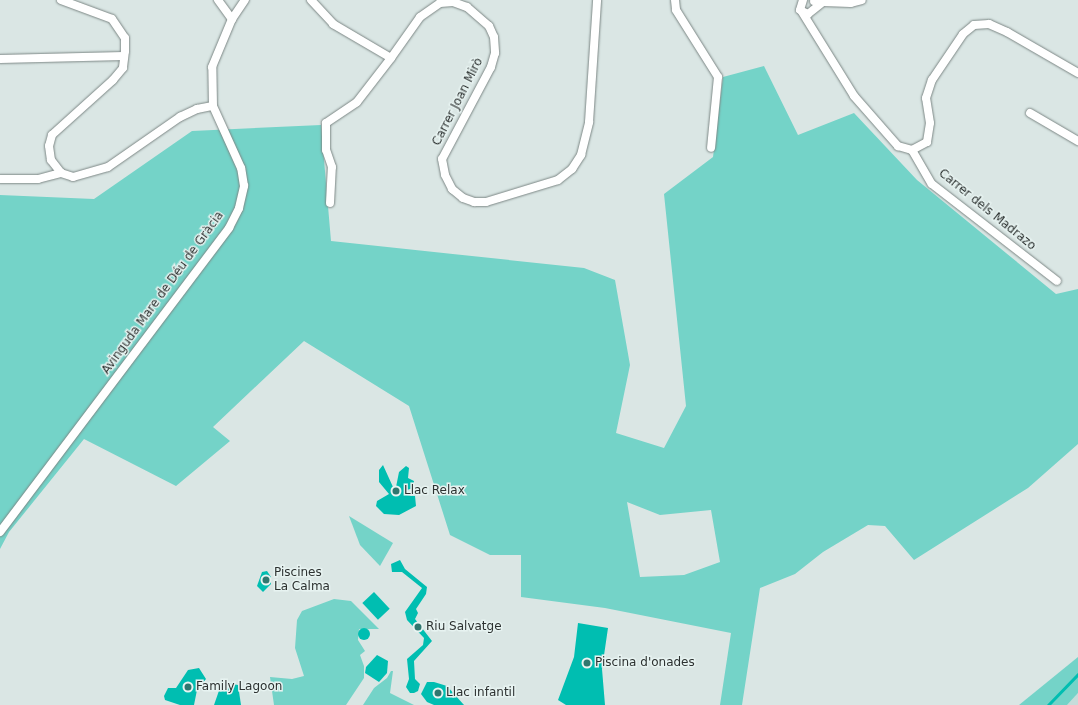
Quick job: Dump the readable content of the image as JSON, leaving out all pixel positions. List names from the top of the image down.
{
  "streets": {
    "street": ["Carrer Joan Mirò", "Carrer dels Madrazo", "Avinguda Mare de Déu de Gràcia"]
  },
  "places": [
    "Llac Relax",
    "Piscines La Calma",
    "Riu Salvatge",
    "Piscina d'onades",
    "Family Lagoon",
    "Llac infantil"
  ]
}
